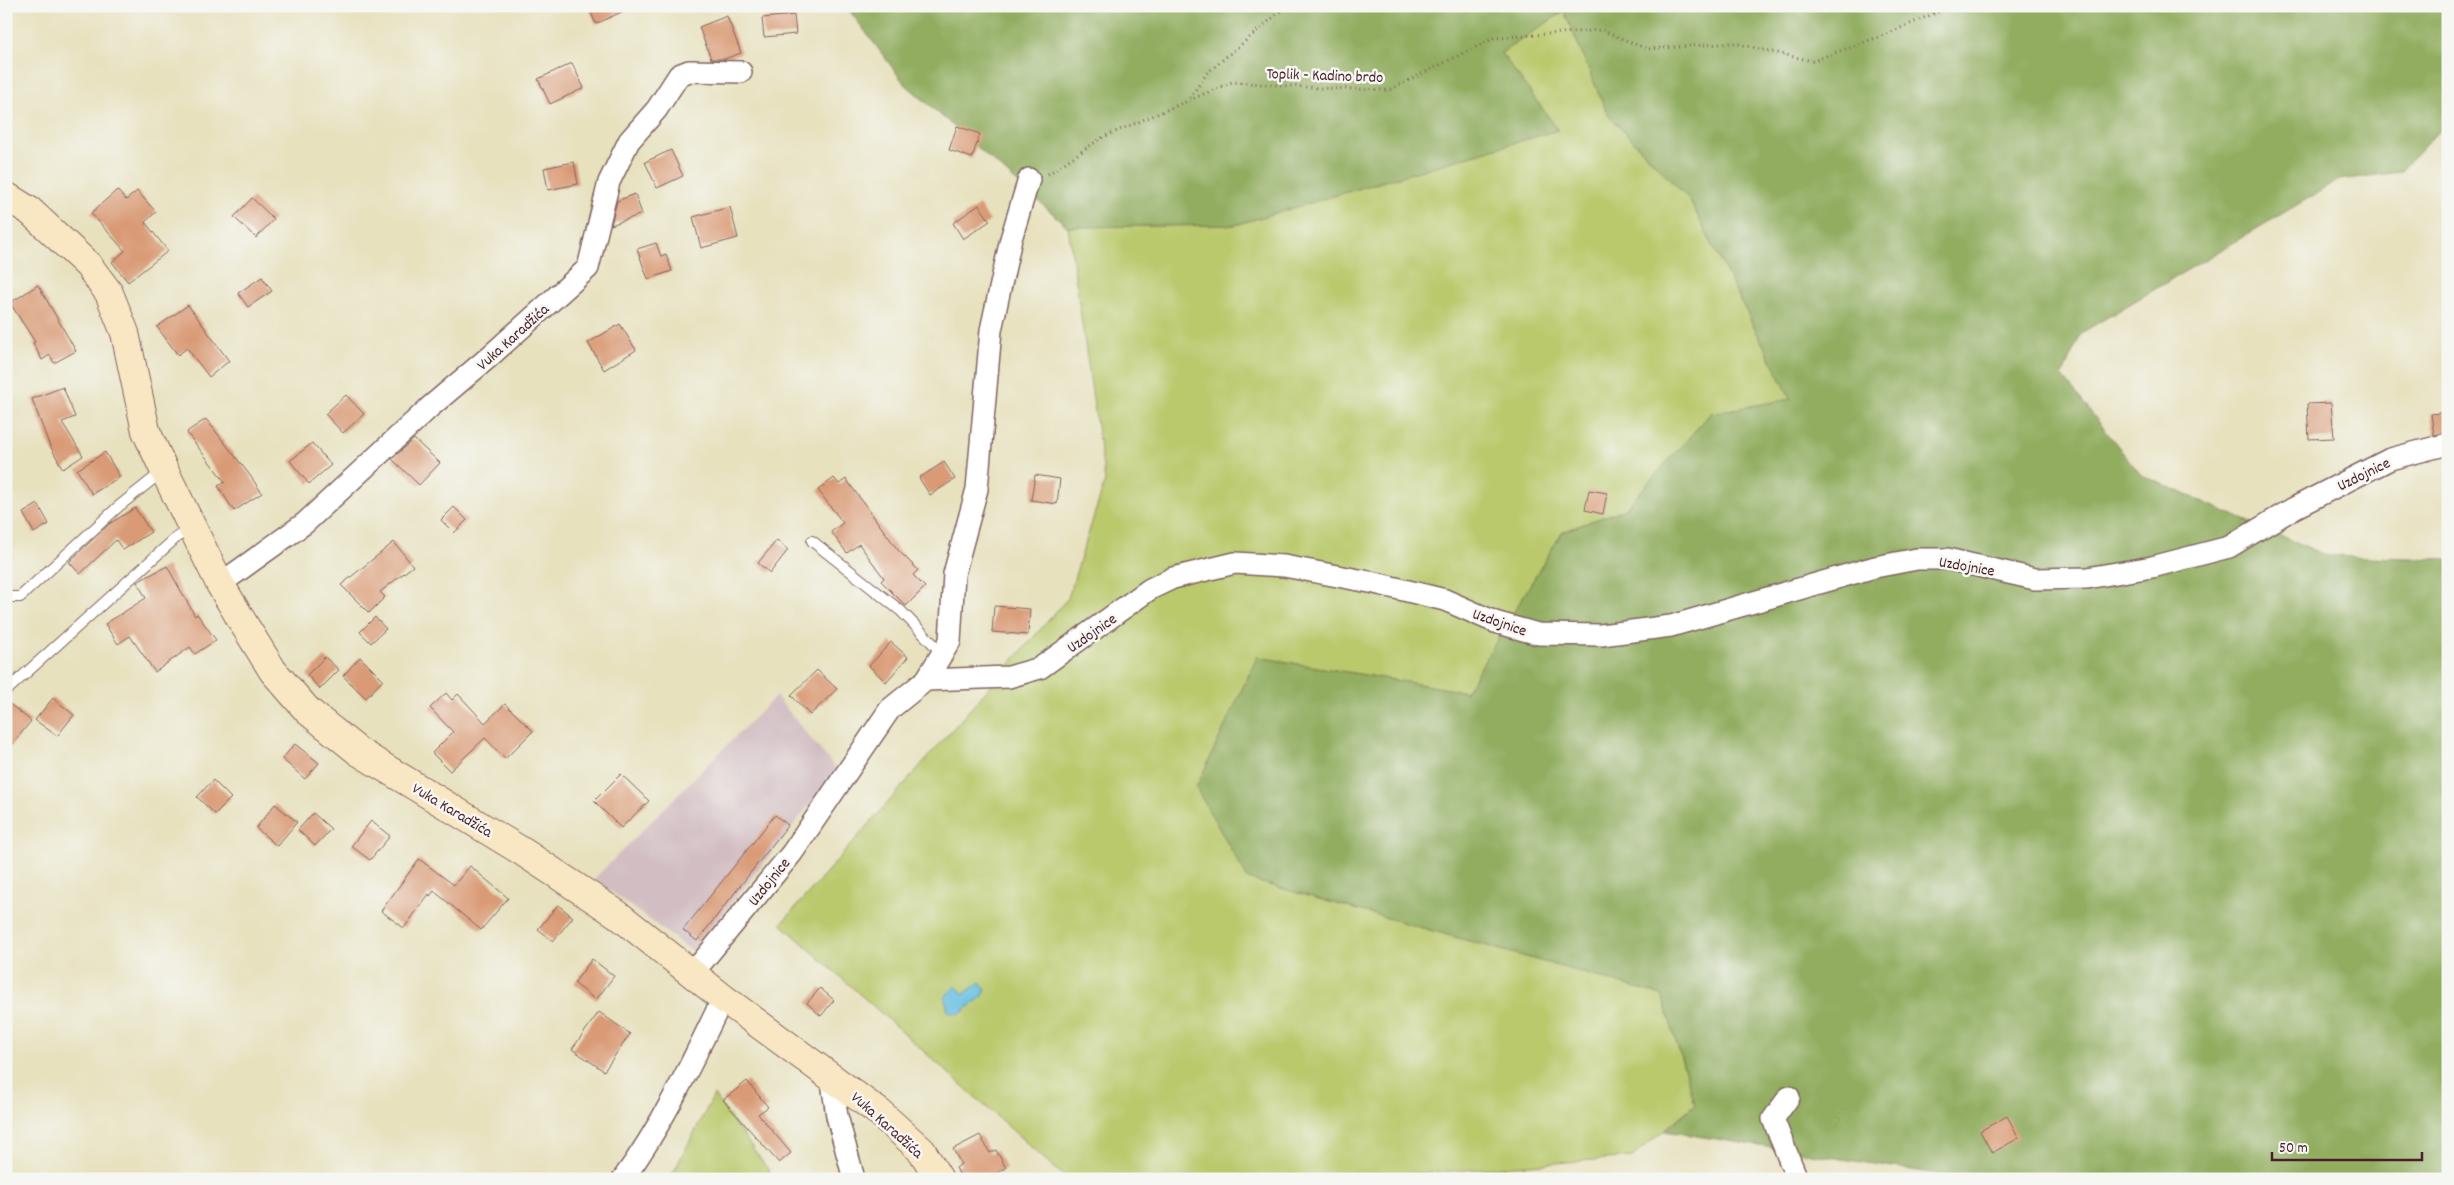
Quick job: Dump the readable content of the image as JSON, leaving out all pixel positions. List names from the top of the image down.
{
  "streets": {
    "street": ["Vuka Karadžića", "Uzdojnice"],
    "path": ["Toplik - Kadino brdo"]
  },
  "crossings": [
    ["Vuka Karadžića", "Uzdojnice"]
  ],
  "scale_bar": "50 m"
}
